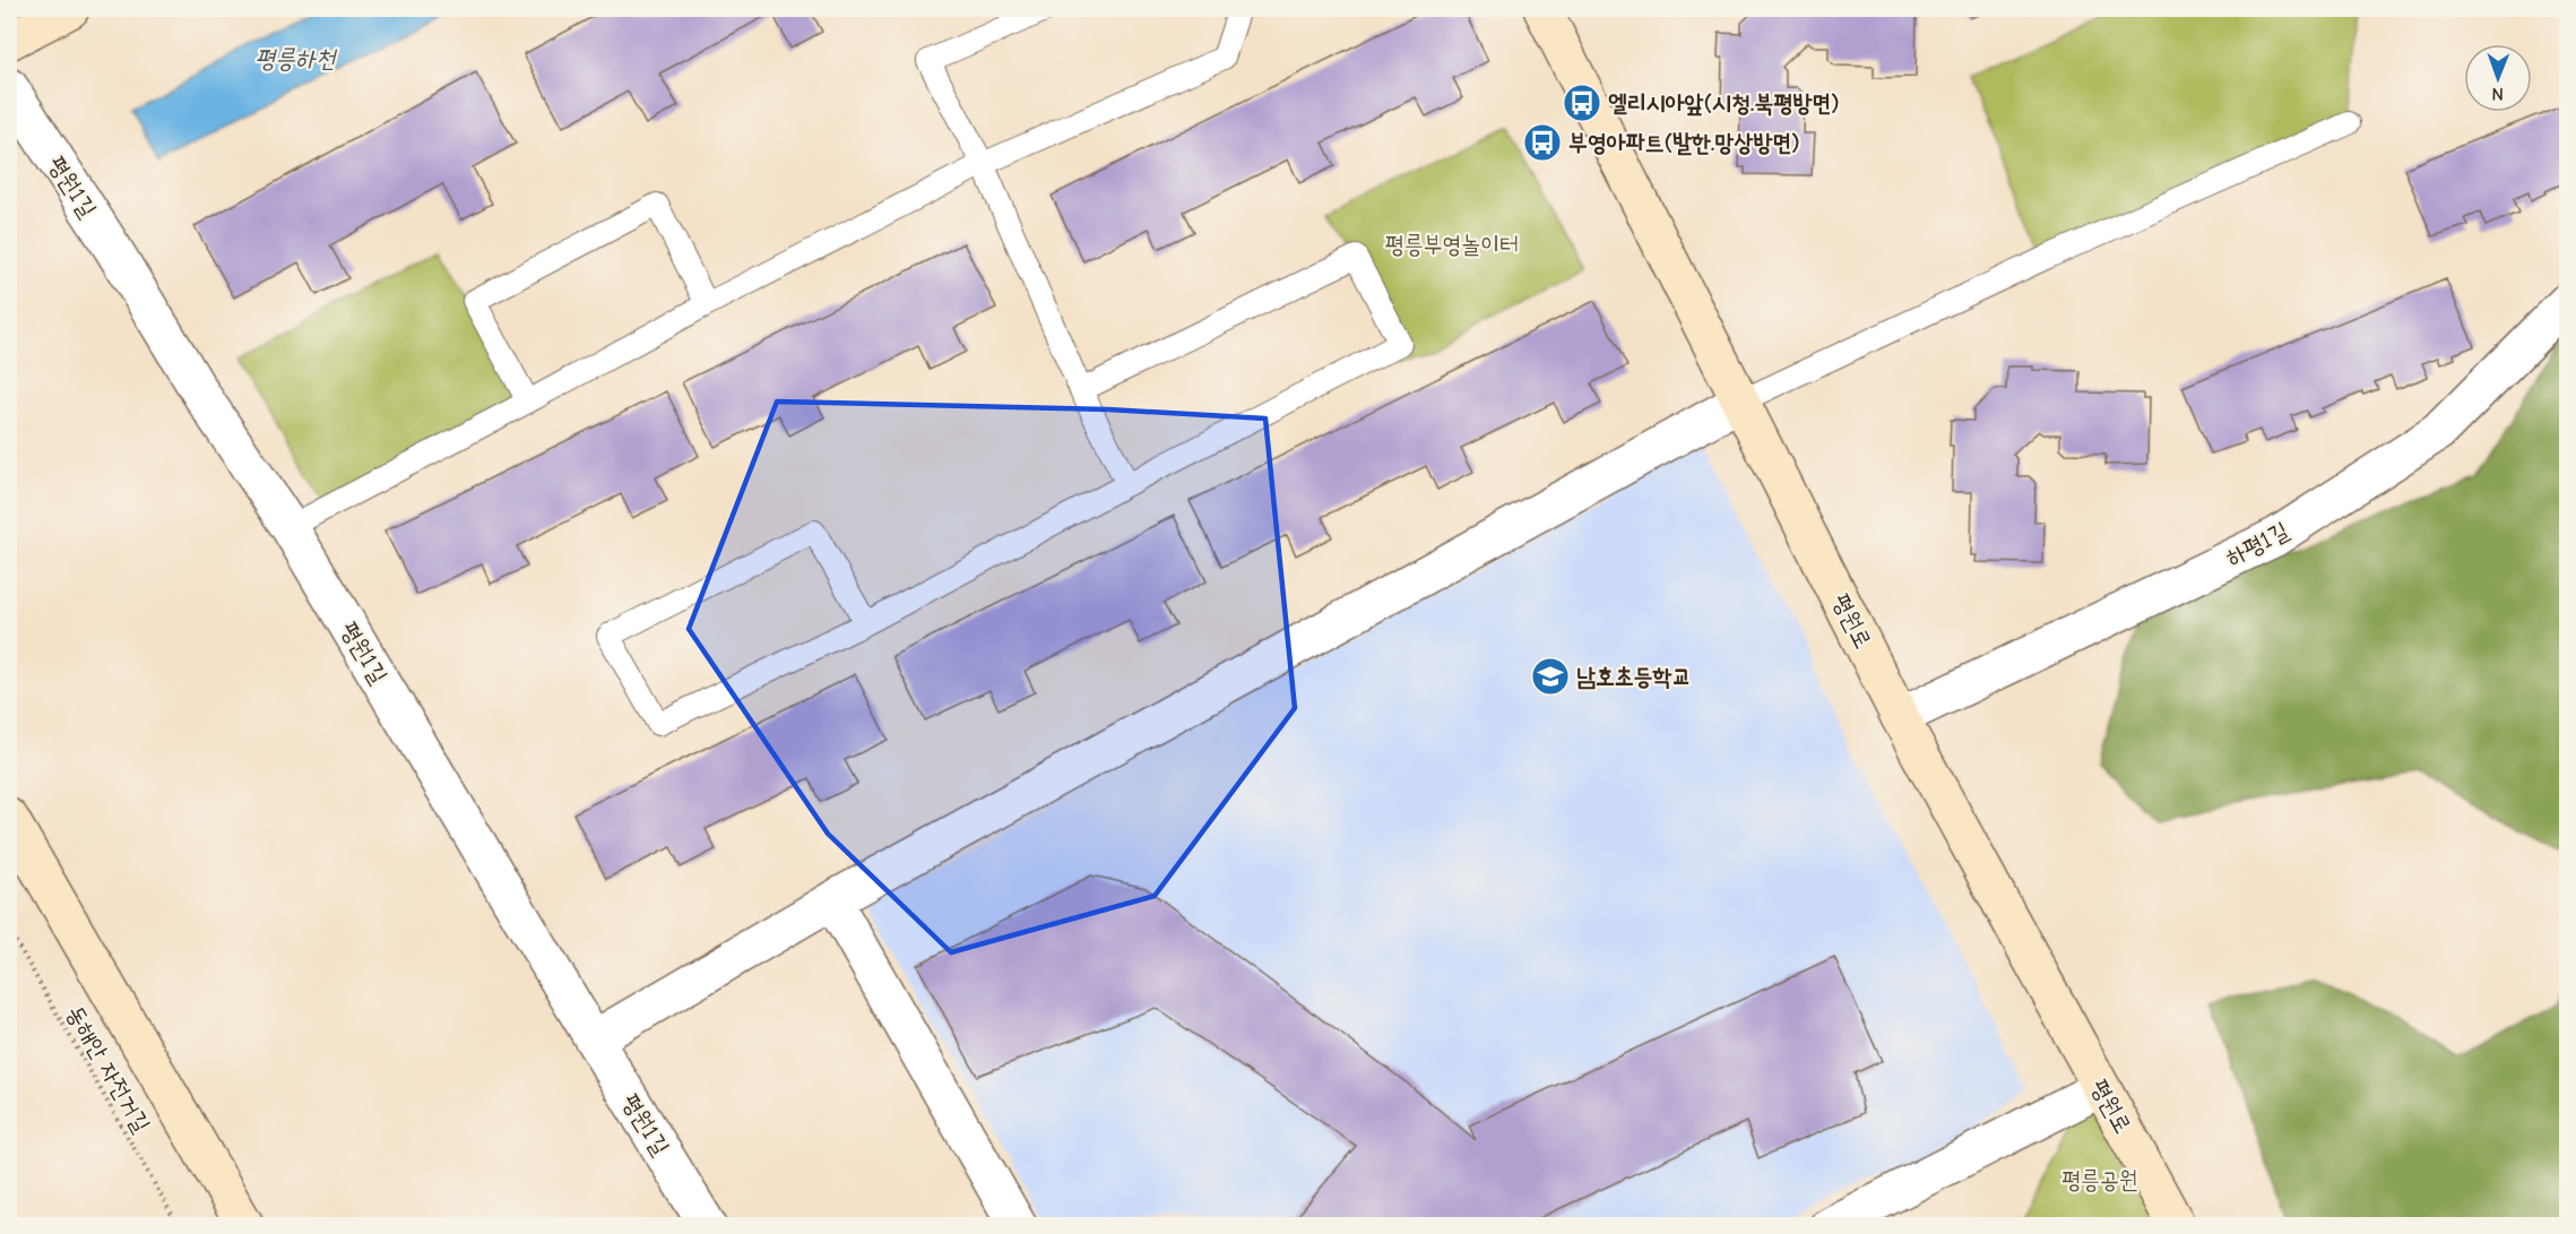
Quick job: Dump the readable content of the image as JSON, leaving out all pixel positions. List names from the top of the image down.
{
  "streets": {
    "street": ["평원1길", "하평1길", "평원로"],
    "path": ["동해안 자전거길"]
  },
  "crossings": [
    ["하평1길", "평원로"]
  ],
  "water": ["평릉하천"],
  "parks": ["평릉부영놀이터", "평릉공원"],
  "places": {
    "bus stop": ["엘리시아앞(시청.북평방면)", "부영아파트(발한.망상방면)"],
    "school or university": ["남호초등학교"]
  },
  "north": "bottom"
}
